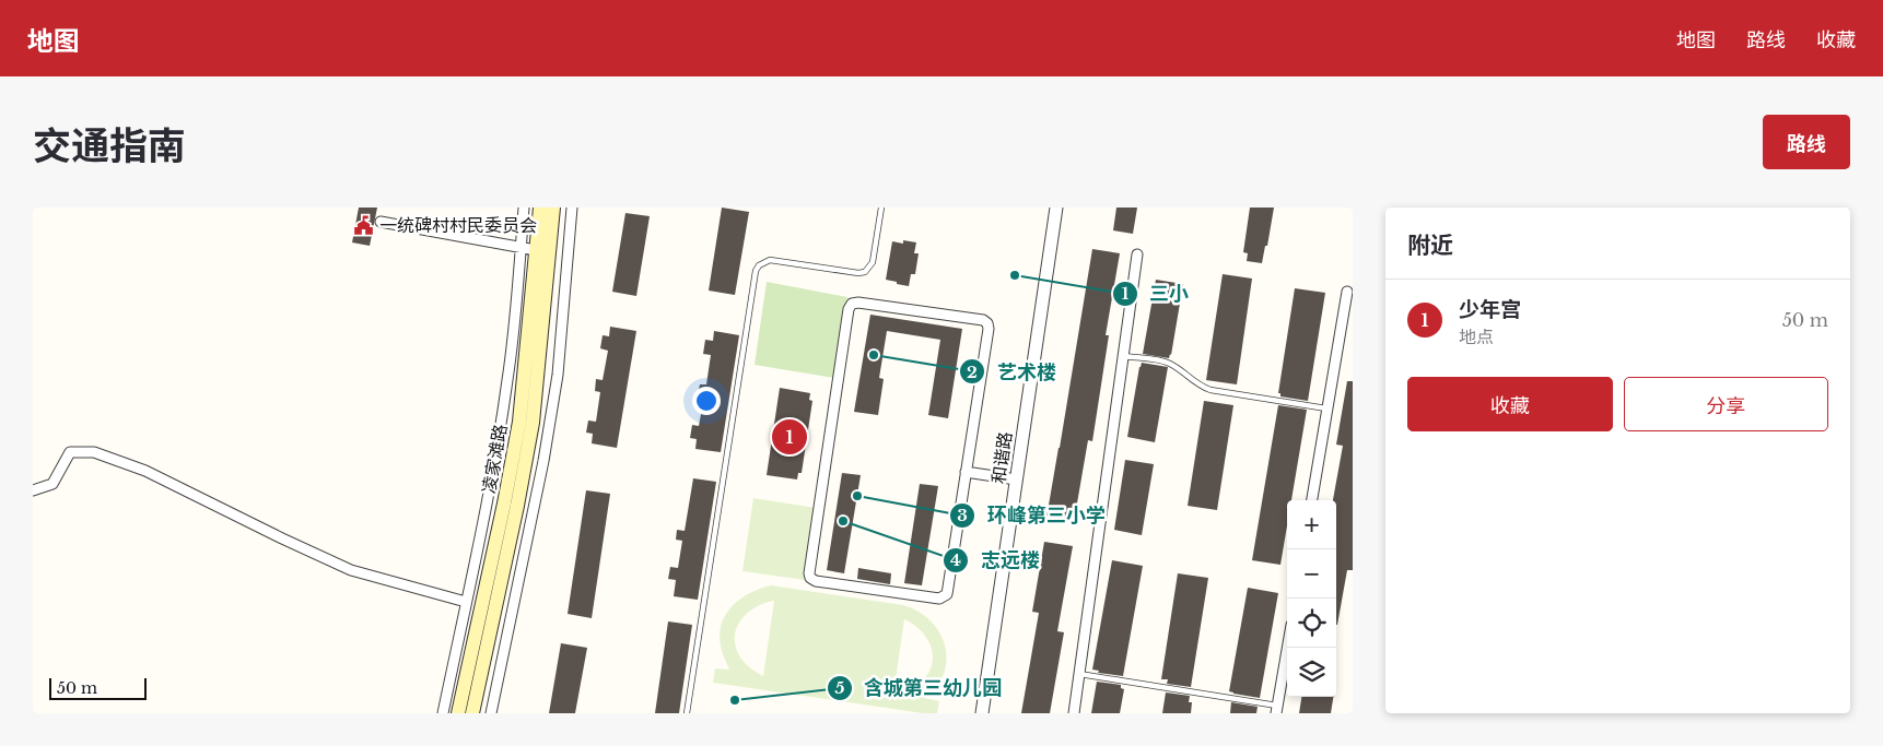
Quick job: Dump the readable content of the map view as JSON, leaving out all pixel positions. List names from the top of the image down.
{
  "streets": {
    "main road": ["凌家滩路"],
    "street": ["和谐路"]
  },
  "places": {
    "public building": ["一统碑村村民委员会"],
    "other": [
      "三小",
      "艺术楼",
      "环峰第三小学",
      "志远楼",
      "含城第三幼儿园"
    ]
  },
  "scale_bar": "50 m",
  "page": {
    "header": "地图",
    "nav": ["地图", "路线", "收藏"],
    "title": "交通指南",
    "buttons": [
      "路线",
      ["收藏", "分享"]
    ],
    "heading": "附近",
    "list": [
      {
        "mark": "1",
        "name": "少年宫",
        "note": "地点",
        "value": "50 m"
      }
    ],
    "pins": "1",
    "map_buttons": ["+", "−"],
    "scale": "50 m"
  }
}
